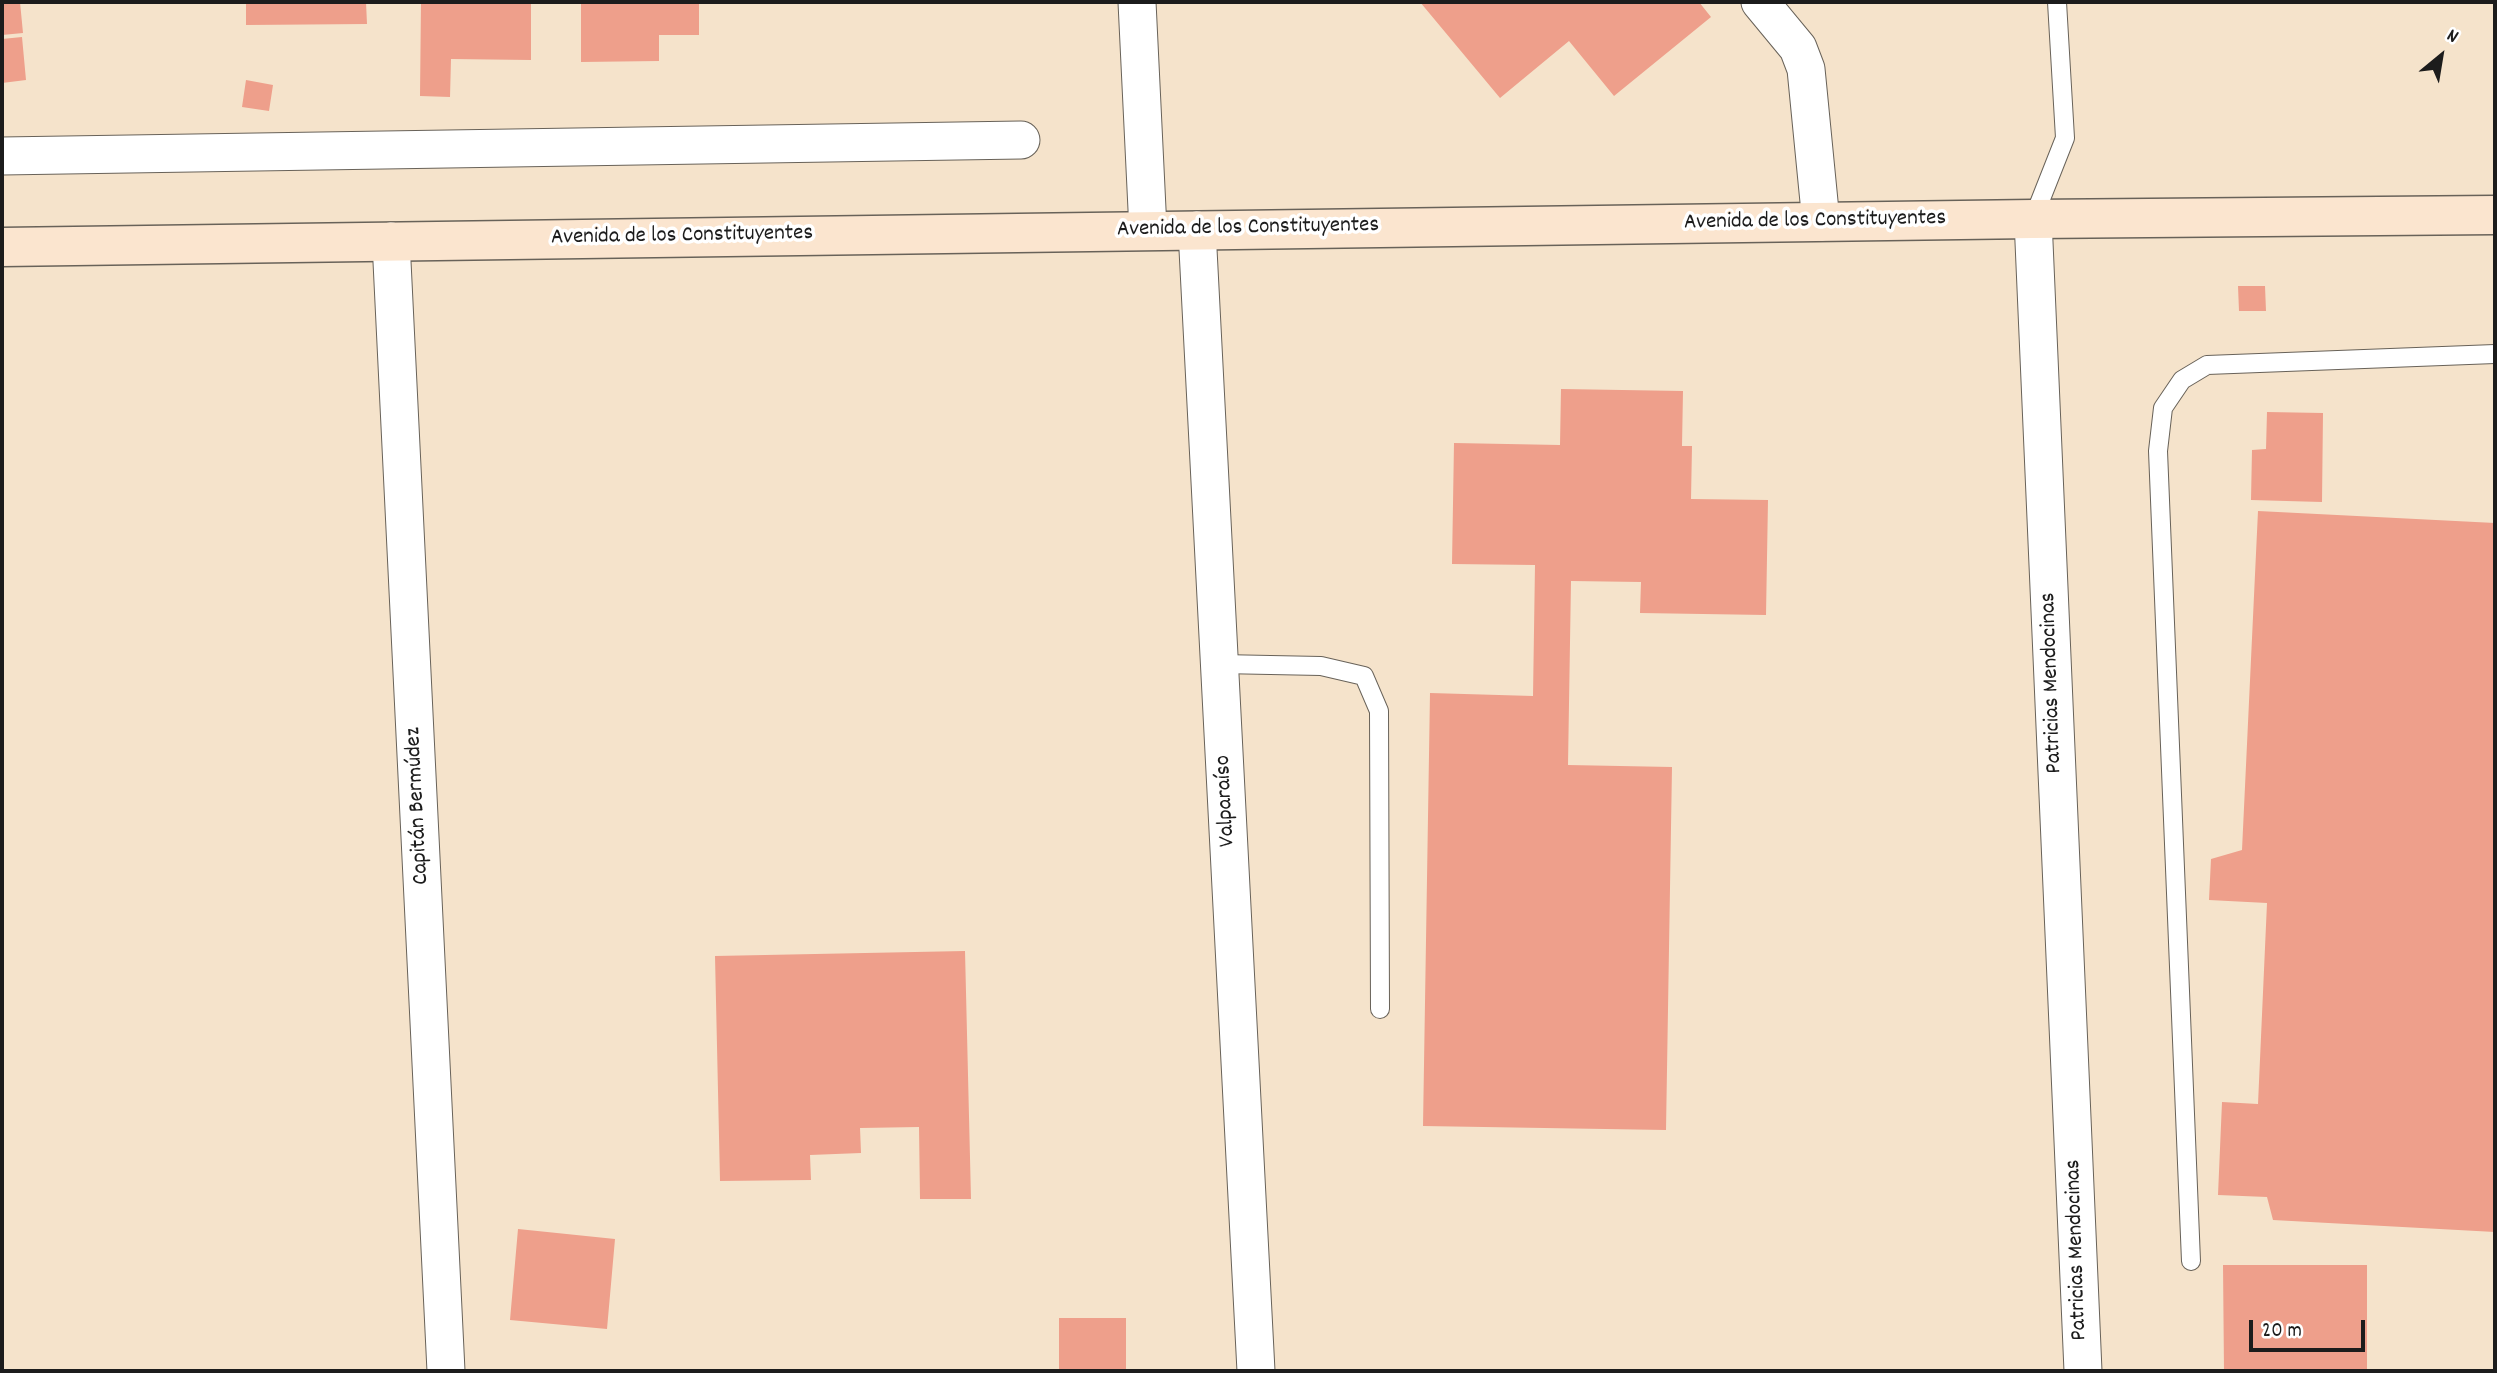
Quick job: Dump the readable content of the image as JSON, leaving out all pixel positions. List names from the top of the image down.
{
  "streets": {
    "main road": ["Avenida de los Constituyentes"],
    "street": ["Patricias Mendocinas", "Valparaíso", "Capitán Bermúdez"]
  },
  "crossings": [
    ["Avenida de los Constituyentes", "Patricias Mendocinas"],
    ["Avenida de los Constituyentes", "Valparaíso"],
    ["Avenida de los Constituyentes", "Capitán Bermúdez"]
  ],
  "scale_bar": "20 m",
  "north": "top right"
}
